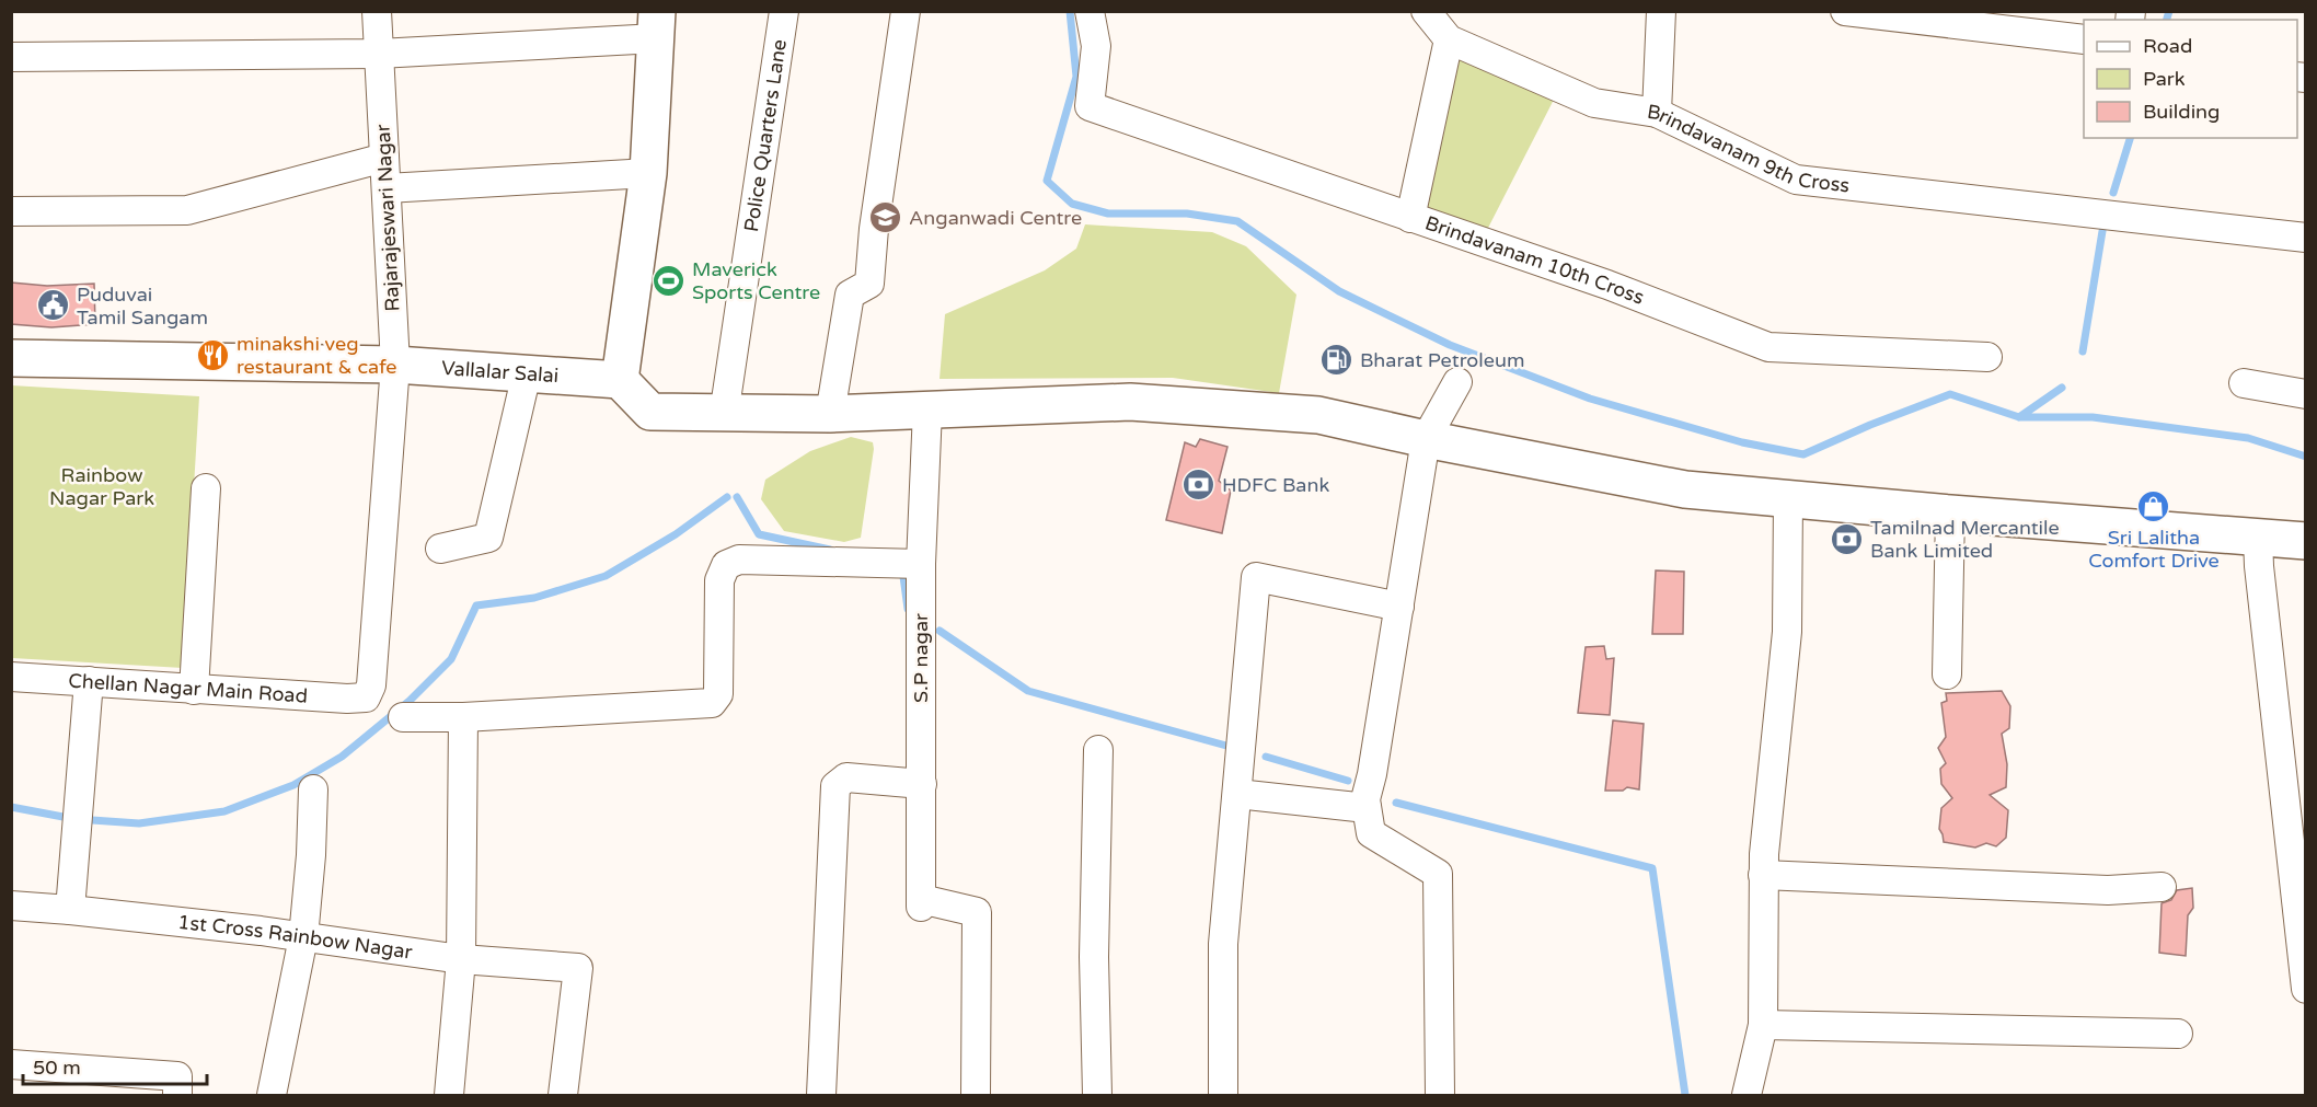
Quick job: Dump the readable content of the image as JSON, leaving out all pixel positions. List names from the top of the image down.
{
  "streets": {
    "street": [
      "Police Quarters Lane",
      "Brindavanam 9th Cross",
      "Rajarajeswari Nagar",
      "Brindavanam 10th Cross",
      "Vallalar Salai",
      "S.P nagar",
      "Chellan Nagar Main Road",
      "1st Cross Rainbow Nagar"
    ]
  },
  "crossings": [
    ["Rajarajeswari Nagar", "Vallalar Salai"],
    ["Rajarajeswari Nagar", "Chellan Nagar Main Road"]
  ],
  "parks": ["Rainbow Nagar Park"],
  "places": {
    "school or university": ["Anganwadi Centre"],
    "sports": ["Maverick Sports Centre"],
    "public building": ["Puduvai Tamil Sangam"],
    "restaurant": ["minakshi veg restaurant & cafe"],
    "fuel station": ["Bharat Petroleum"],
    "bank": ["HDFC Bank", "Tamilnad Mercantile Bank Limited"],
    "shop": ["Sri Lalitha Comfort Drive"]
  },
  "legend": ["Road", "Park", "Building"],
  "scale_bar": "50 m"
}
